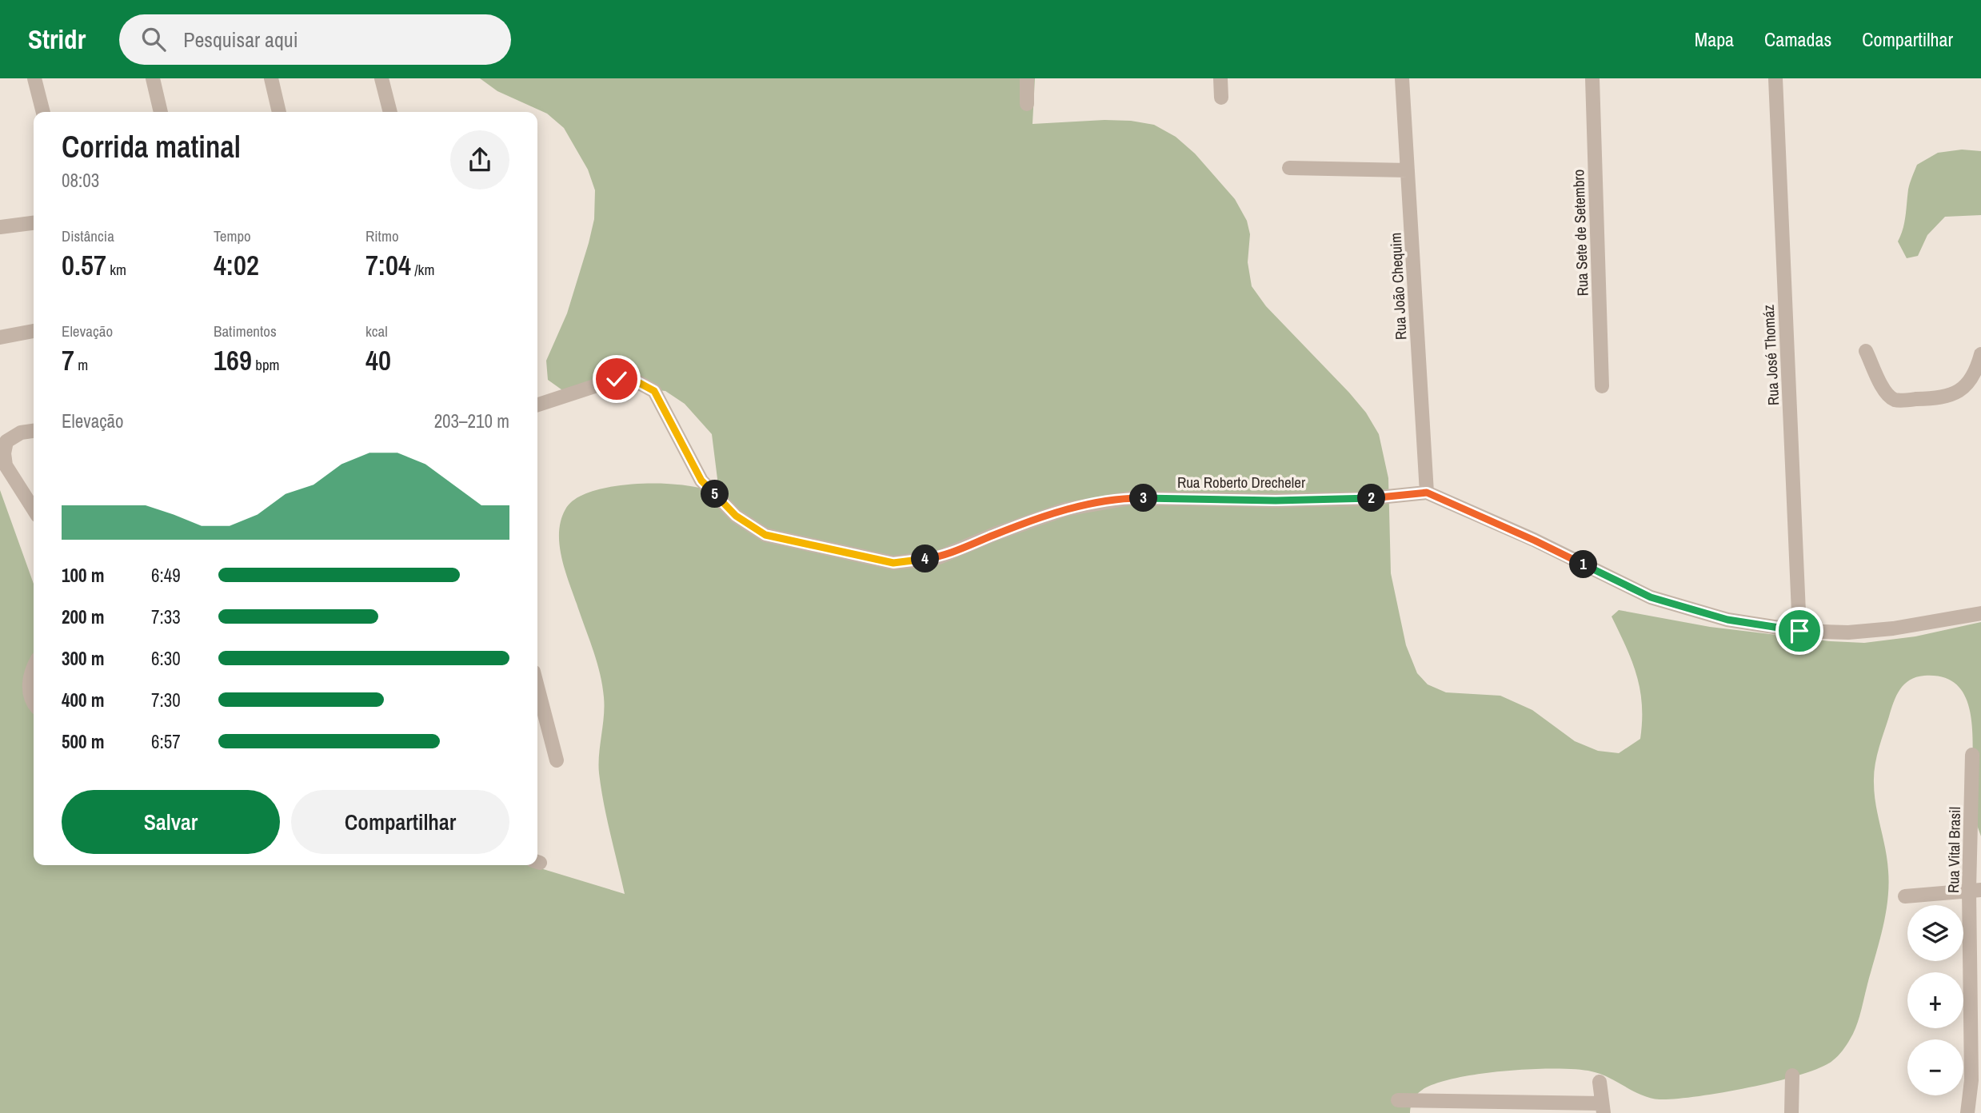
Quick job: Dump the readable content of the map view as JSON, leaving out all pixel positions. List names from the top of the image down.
{
  "streets": {
    "street": [
      "Rua Sete de Setembro",
      "Rua João Chequim",
      "Rua José Thomáz",
      "Rua Roberto Drecheler",
      "Rua Vital Brasil"
    ]
  },
  "crossings": [
    ["Rua João Chequim", "Rua Roberto Drecheler"],
    ["Rua José Thomáz", "Rua Roberto Drecheler"]
  ],
  "page": {
    "header": "Stridr",
    "search": "Pesquisar aqui",
    "nav": ["Mapa", "Camadas", "Compartilhar"],
    "heading": ["Corrida matinal", "08:03"],
    "stats": [
      ["Distância", "0.57 km"],
      ["Tempo", "4:02"],
      ["Ritmo", "7:04 /km"],
      ["Elevação", "7 m"],
      ["Batimentos", "169 bpm"],
      ["kcal", "40"]
    ],
    "chart": ["Elevação", "203–210 m"],
    "pins": [
      "5",
      "2",
      "3",
      "4",
      "1"
    ],
    "list": [
      {
        "name": "100 m",
        "note": "6:49"
      },
      {
        "name": "200 m",
        "note": "7:33"
      },
      {
        "name": "300 m",
        "note": "6:30"
      },
      {
        "name": "400 m",
        "note": "7:30"
      },
      {
        "name": "500 m",
        "note": "6:57"
      }
    ],
    "buttons": ["Salvar", "Compartilhar"],
    "map_buttons": ["+", "−"]
  }
}
